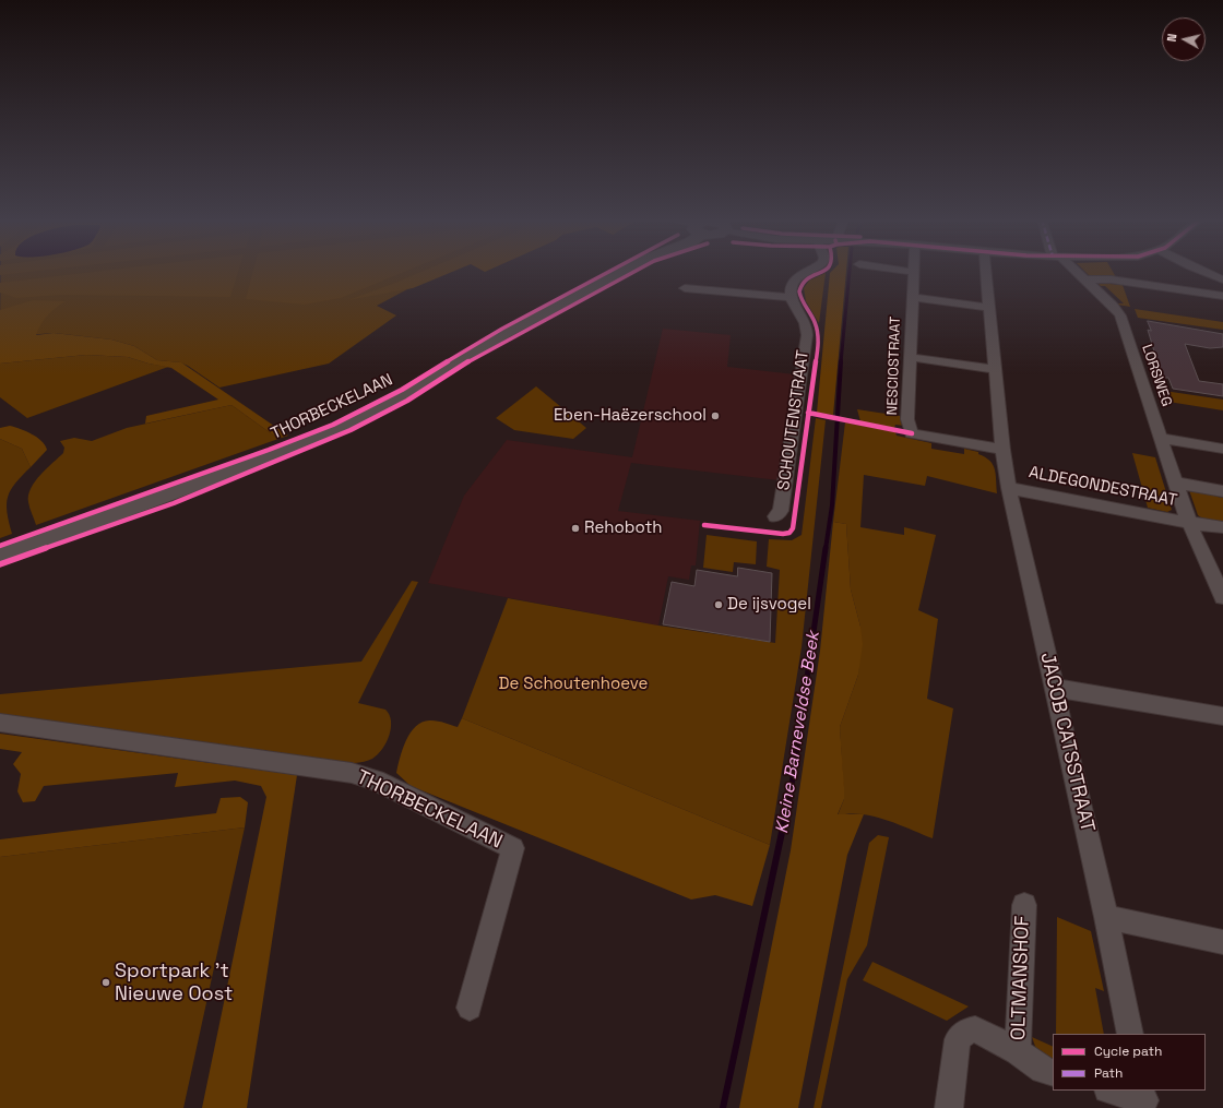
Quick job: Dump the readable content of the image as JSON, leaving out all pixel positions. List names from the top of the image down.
{
  "streets": {
    "main road": ["THORBECKELAAN"],
    "street": [
      "NESCIOSTRAAT",
      "LORSWEG",
      "SCHOUTENSTRAAT",
      "ALDEGONDESTRAAT",
      "JACOB CATSSTRAAT",
      "OLTMANSHOF"
    ]
  },
  "crossings": [
    ["NESCIOSTRAAT", "JACOB CATSSTRAAT"],
    ["LORSWEG", "ALDEGONDESTRAAT"],
    ["ALDEGONDESTRAAT", "JACOB CATSSTRAAT"]
  ],
  "water": ["Kleine Barneveldse Beek"],
  "parks": ["De Schoutenhoeve"],
  "places": [
    "Eben-Haëzerschool",
    "Rehoboth",
    "De ijsvogel",
    "Sportpark 't Nieuwe Oost"
  ],
  "legend": ["Cycle path", "Path"],
  "north": "left"
}
